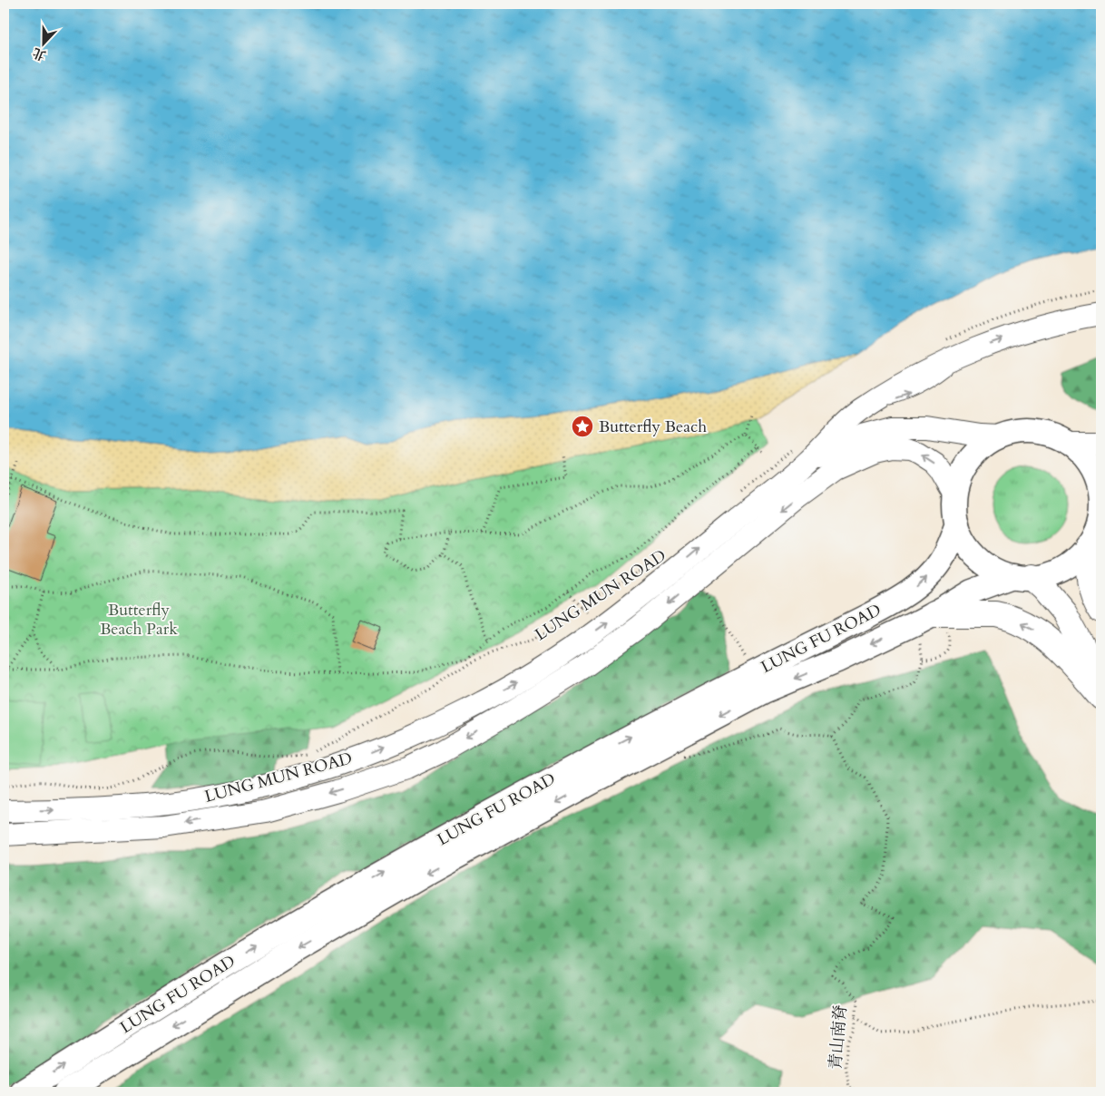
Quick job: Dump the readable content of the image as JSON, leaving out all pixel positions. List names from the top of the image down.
{
  "streets": {
    "main road": ["LUNG MUN ROAD", "LUNG FU ROAD"],
    "path": ["青山南脊"]
  },
  "crossings": [
    ["LUNG MUN ROAD", "LUNG FU ROAD"]
  ],
  "parks": ["Butterfly Beach Park"],
  "places": {
    "place": ["Butterfly Beach"]
  },
  "north": "bottom"
}
